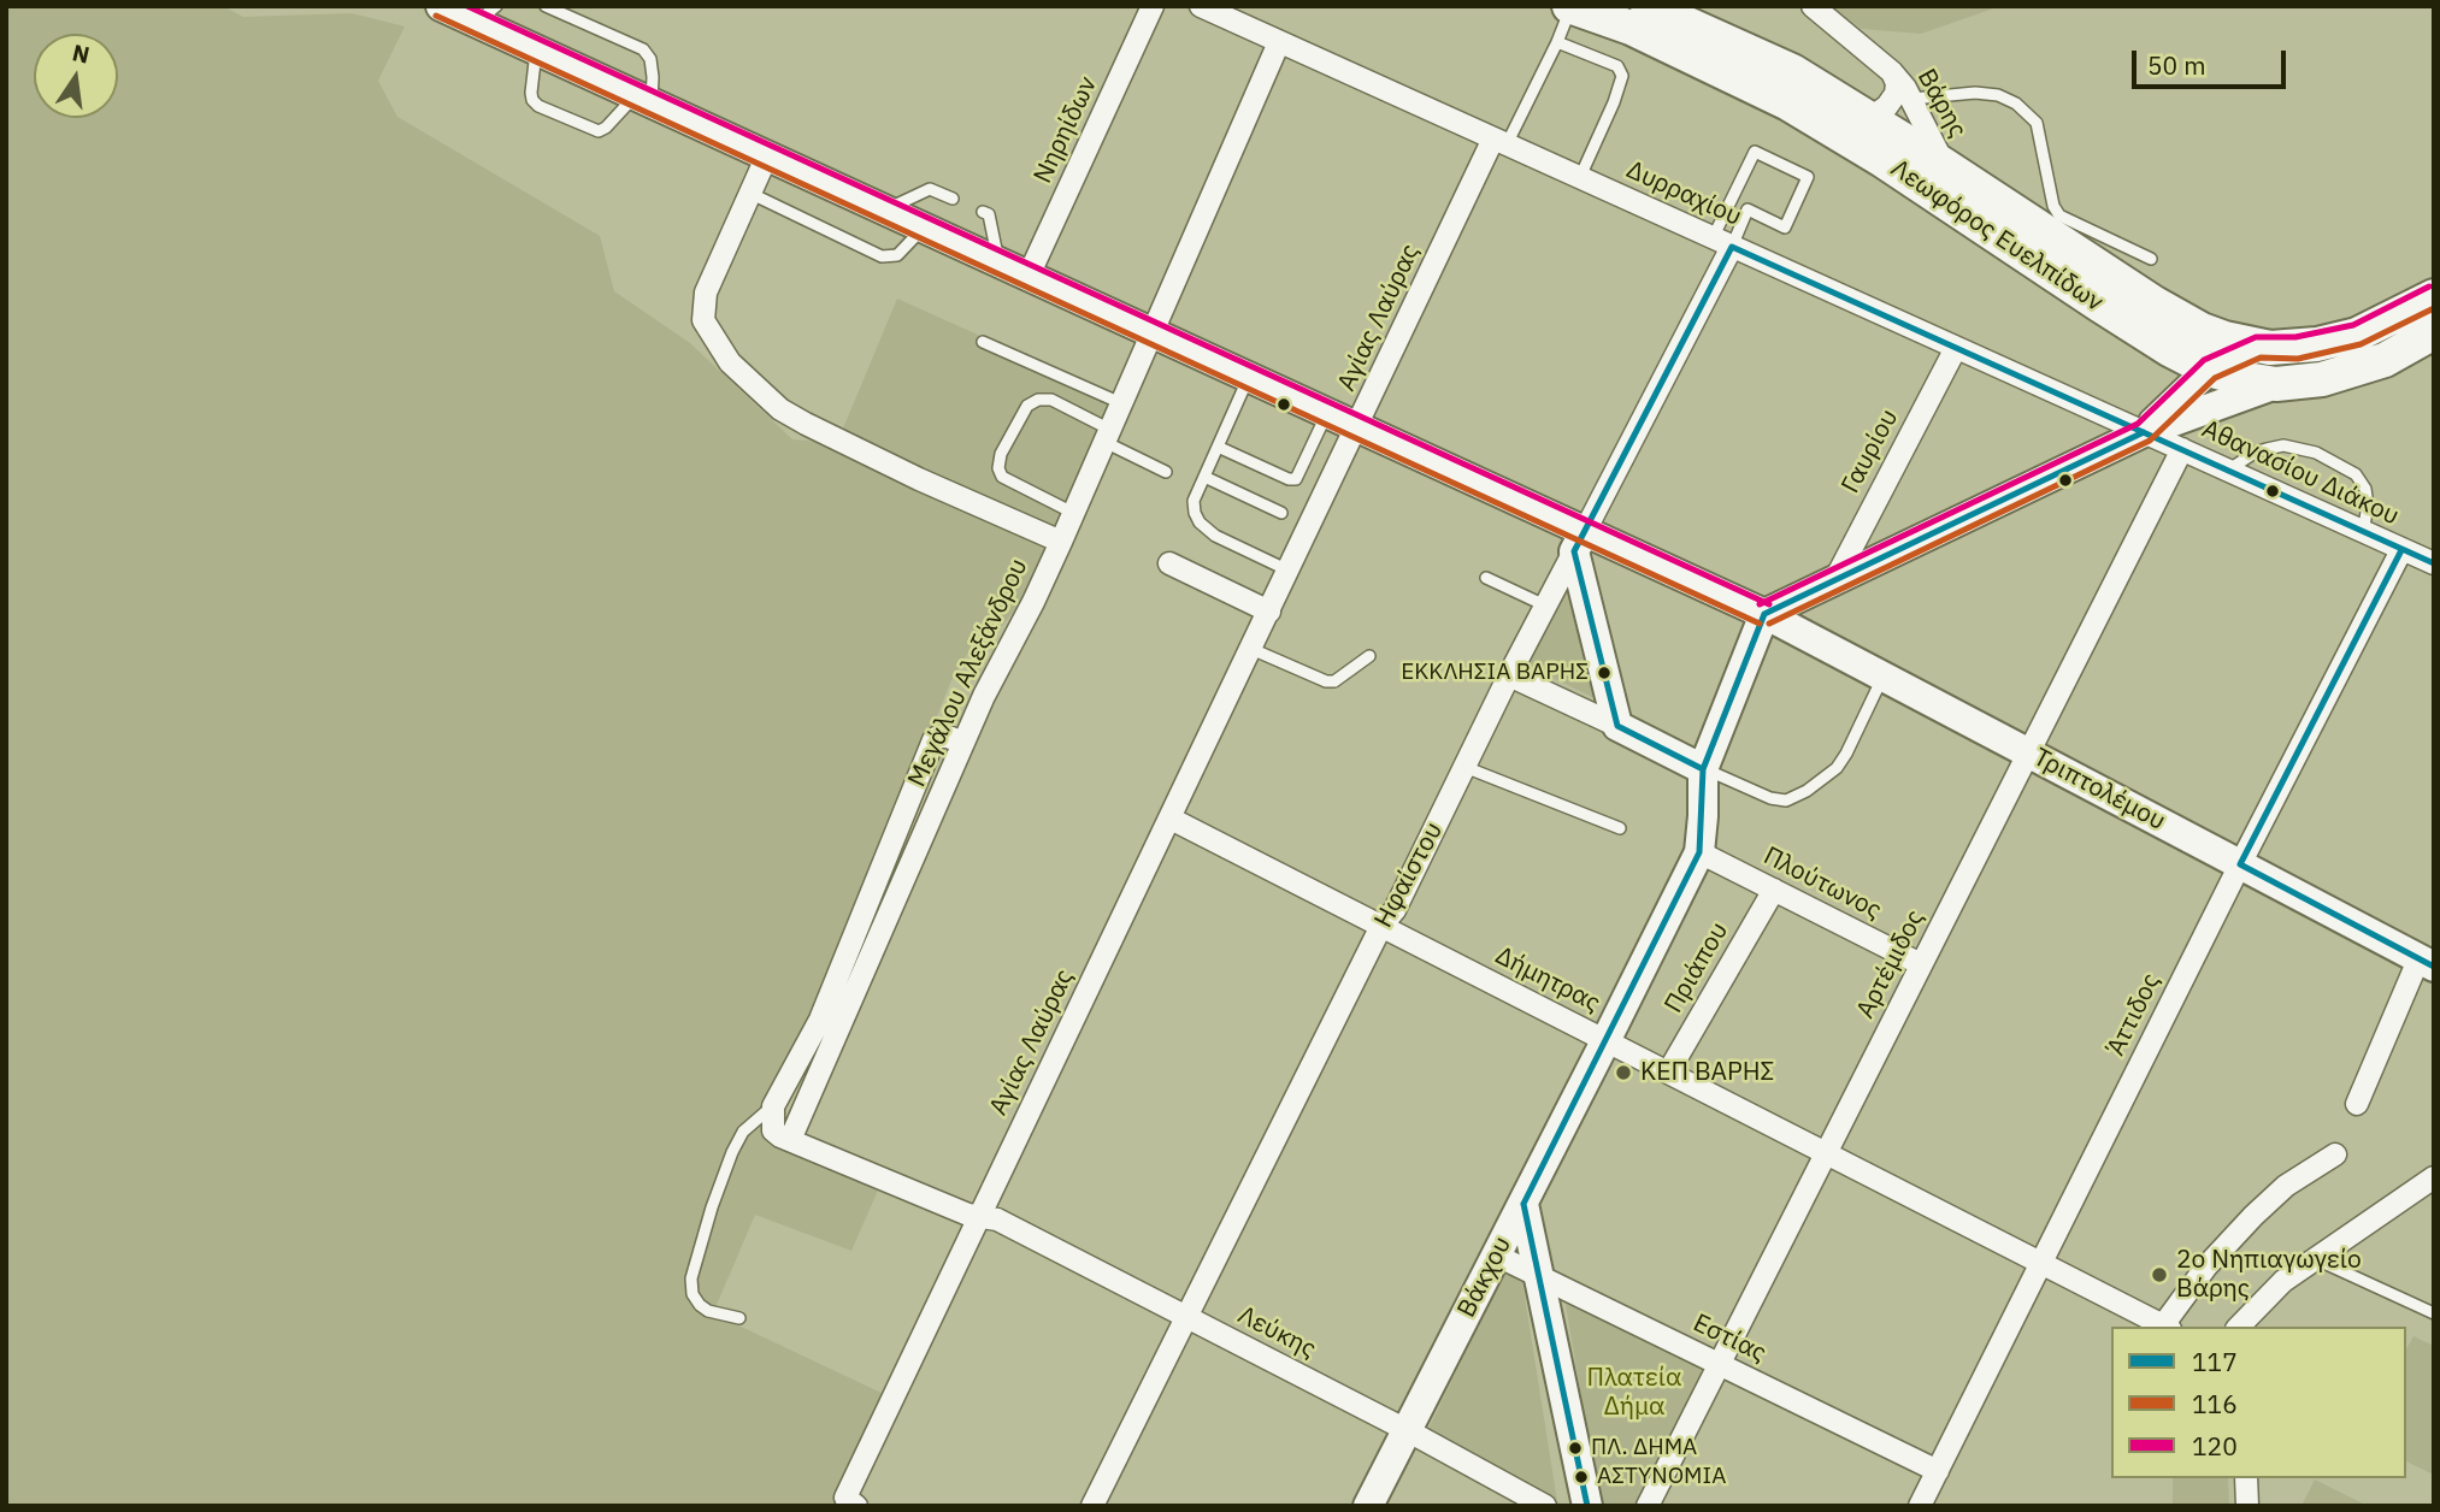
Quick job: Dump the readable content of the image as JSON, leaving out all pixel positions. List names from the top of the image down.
{
  "streets": {
    "main road": ["Λεωφόρος Ευελπίδων", "Τριπτολέμου", "Βάκχου"],
    "street": [
      "Βάρης",
      "Νηρηίδων",
      "Δυρραχίου",
      "Αγίας Λαύρας",
      "Γαυρίου",
      "Αθανασίου Διάκου",
      "Μεγάλου Αλεξάνδρου",
      "Ηφαίστου",
      "Πλούτωνος",
      "Αρτέμιδος",
      "Πριάπου",
      "Δήμητρας",
      "Άττιδος",
      "Λεύκης",
      "Εστίας"
    ]
  },
  "crossings": [
    ["Βάρης", "Λεωφόρος Ευελπίδων"],
    ["Νηρηίδων", "Τριπτολέμου"],
    ["Δυρραχίου", "Αγίας Λαύρας"],
    ["Δυρραχίου", "Γαυρίου"],
    ["Δυρραχίου", "Αθανασίου Διάκου"],
    ["Δυρραχίου", "Μεγάλου Αλεξάνδρου"],
    ["Δυρραχίου", "Ηφαίστου"],
    ["Αγίας Λαύρας", "Τριπτολέμου"],
    ["Αγίας Λαύρας", "Δήμητρας"],
    ["Αγίας Λαύρας", "Λεύκης"],
    ["Αθανασίου Διάκου", "Αρτέμιδος"],
    ["Αθανασίου Διάκου", "Άττιδος"],
    ["Μεγάλου Αλεξάνδρου", "Τριπτολέμου"],
    ["Τριπτολέμου", "Ηφαίστου"],
    ["Τριπτολέμου", "Αρτέμιδος"],
    ["Τριπτολέμου", "Άττιδος"],
    ["Ηφαίστου", "Δήμητρας"],
    ["Ηφαίστου", "Λεύκης"],
    ["Πλούτωνος", "Αρτέμιδος"],
    ["Πλούτωνος", "Πριάπου"],
    ["Πλούτωνος", "Βάκχου"],
    ["Αρτέμιδος", "Δήμητρας"],
    ["Αρτέμιδος", "Εστίας"],
    ["Πριάπου", "Δήμητρας"],
    ["Δήμητρας", "Άττιδος"],
    ["Δήμητρας", "Βάκχου"],
    ["Άττιδος", "Εστίας"],
    ["Βάκχου", "Λεύκης"],
    ["Βάκχου", "Εστίας"]
  ],
  "parks": ["Πλατεία Δήμα"],
  "places": [
    "ΕΚΚΛΗΣΙΑ ΒΑΡΗΣ",
    "ΚΕΠ ΒΑΡΗΣ",
    "2ο Νηπιαγωγείο Βάρης",
    "ΠΛ. ΔΗΜΑ",
    "ΑΣΤΥΝΟΜΙΑ"
  ],
  "lines": ["transit line 120", "transit line 116", "transit line 117"],
  "legend": ["117", "116", "120"],
  "scale_bar": "50 m",
  "north": "top"
}
